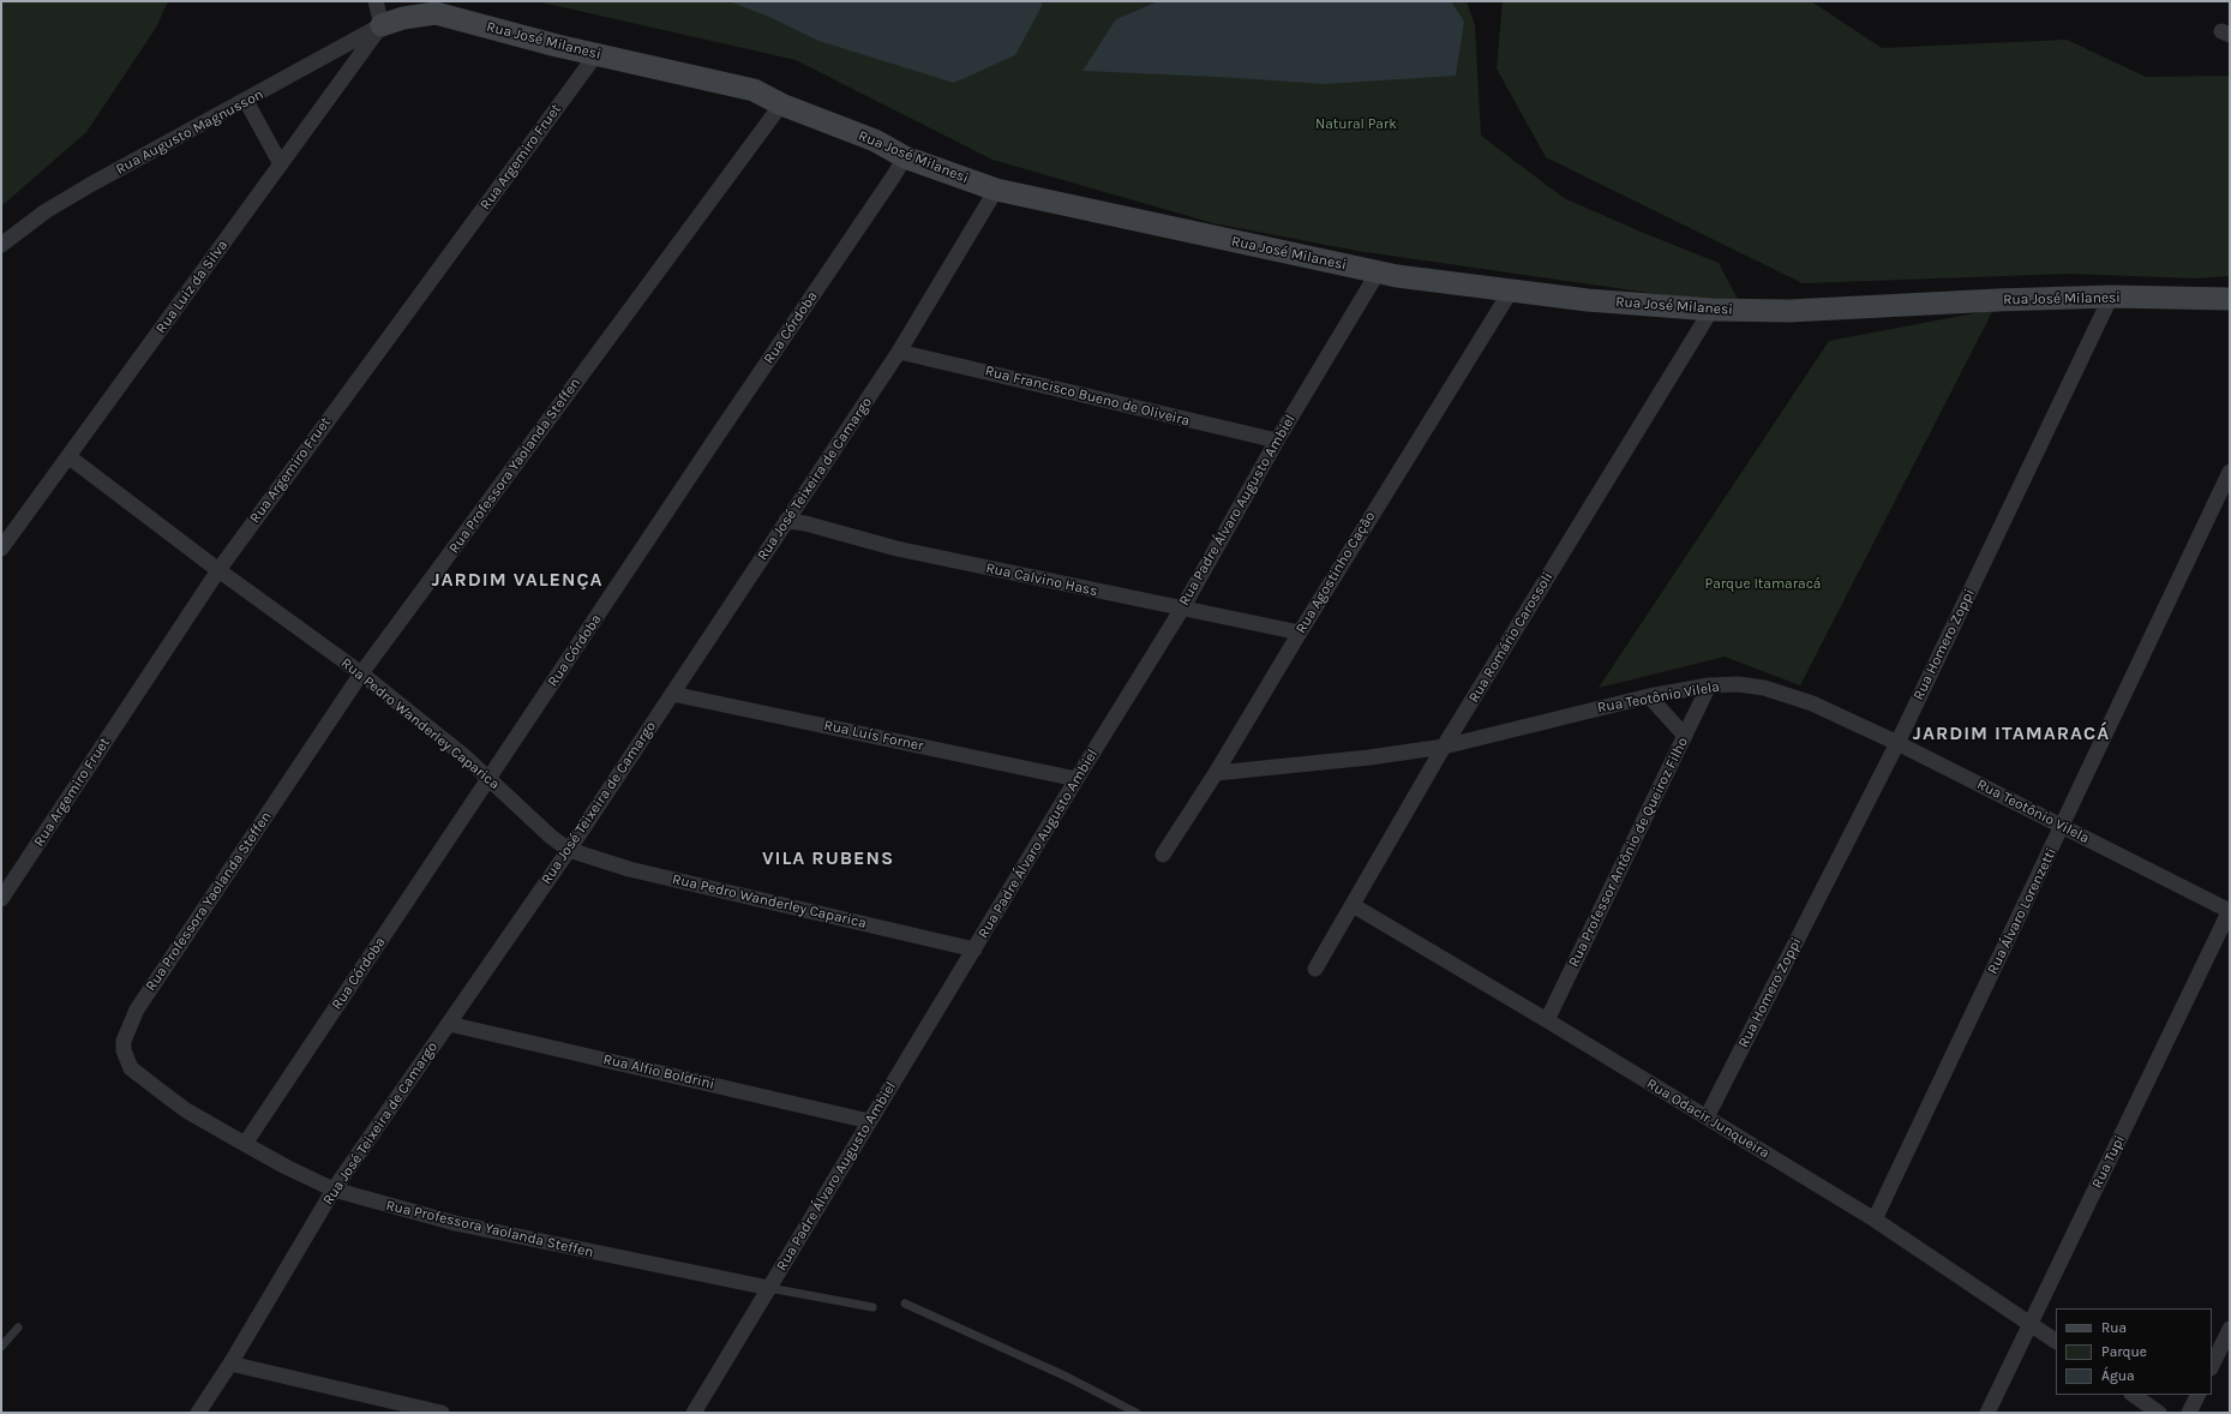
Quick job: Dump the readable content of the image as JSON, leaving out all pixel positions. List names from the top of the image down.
{
  "streets": {
    "street": [
      "Rua José Milanesi",
      "Rua Augusto Magnusson",
      "Rua Argemiro Fruet",
      "Rua Luiz da Silva",
      "Rua Córdoba",
      "Rua Francisco Bueno de Oliveira",
      "Rua Professora Yaolanda Steffen",
      "Rua José Teixeira de Camargo",
      "Rua Padre Álvaro Augusto Ambiel",
      "Rua Agostinho Cação",
      "Rua Calvino Hass",
      "Rua Romário Carossoli",
      "Rua Homero Zoppi",
      "Rua Teotônio Vilela",
      "Rua Pedro Wanderley Caparica",
      "Rua Luís Forner",
      "Rua Professor Antônio de Queiroz Filho",
      "Rua Álvaro Lorenzetti",
      "Rua Alfio Boldrini",
      "Rua Odacir Junqueira",
      "Rua Tupi"
    ]
  },
  "crossings": [
    ["Rua José Milanesi", "Rua Augusto Magnusson"],
    ["Rua José Milanesi", "Rua Argemiro Fruet"],
    ["Rua José Milanesi", "Rua Luiz da Silva"],
    ["Rua José Milanesi", "Rua Córdoba"],
    ["Rua José Milanesi", "Rua Professora Yaolanda Steffen"],
    ["Rua José Milanesi", "Rua José Teixeira de Camargo"],
    ["Rua José Milanesi", "Rua Padre Álvaro Augusto Ambiel"],
    ["Rua José Milanesi", "Rua Agostinho Cação"],
    ["Rua José Milanesi", "Rua Romário Carossoli"],
    ["Rua José Milanesi", "Rua Homero Zoppi"],
    ["Rua Augusto Magnusson", "Rua Luiz da Silva"],
    ["Rua Argemiro Fruet", "Rua Pedro Wanderley Caparica"],
    ["Rua Luiz da Silva", "Rua Pedro Wanderley Caparica"],
    ["Rua Córdoba", "Rua Professora Yaolanda Steffen"],
    ["Rua Córdoba", "Rua Pedro Wanderley Caparica"],
    ["Rua Francisco Bueno de Oliveira", "Rua José Teixeira de Camargo"],
    ["Rua Francisco Bueno de Oliveira", "Rua Padre Álvaro Augusto Ambiel"],
    ["Rua Professora Yaolanda Steffen", "Rua José Teixeira de Camargo"],
    ["Rua Professora Yaolanda Steffen", "Rua Padre Álvaro Augusto Ambiel"],
    ["Rua Professora Yaolanda Steffen", "Rua Pedro Wanderley Caparica"],
    ["Rua José Teixeira de Camargo", "Rua Calvino Hass"],
    ["Rua José Teixeira de Camargo", "Rua Pedro Wanderley Caparica"],
    ["Rua José Teixeira de Camargo", "Rua Luís Forner"],
    ["Rua José Teixeira de Camargo", "Rua Alfio Boldrini"],
    ["Rua Padre Álvaro Augusto Ambiel", "Rua Calvino Hass"],
    ["Rua Padre Álvaro Augusto Ambiel", "Rua Pedro Wanderley Caparica"],
    ["Rua Padre Álvaro Augusto Ambiel", "Rua Luís Forner"],
    ["Rua Padre Álvaro Augusto Ambiel", "Rua Alfio Boldrini"],
    ["Rua Agostinho Cação", "Rua Calvino Hass"],
    ["Rua Agostinho Cação", "Rua Teotônio Vilela"],
    ["Rua Romário Carossoli", "Rua Teotônio Vilela"],
    ["Rua Romário Carossoli", "Rua Odacir Junqueira"],
    ["Rua Homero Zoppi", "Rua Teotônio Vilela"],
    ["Rua Homero Zoppi", "Rua Odacir Junqueira"],
    ["Rua Teotônio Vilela", "Rua Professor Antônio de Queiroz Filho"],
    ["Rua Teotônio Vilela", "Rua Álvaro Lorenzetti"],
    ["Rua Teotônio Vilela", "Rua Tupi"],
    ["Rua Professor Antônio de Queiroz Filho", "Rua Odacir Junqueira"],
    ["Rua Álvaro Lorenzetti", "Rua Odacir Junqueira"],
    ["Rua Odacir Junqueira", "Rua Tupi"]
  ],
  "districts": ["JARDIM VALENÇA", "JARDIM ITAMARACÁ", "VILA RUBENS"],
  "parks": ["Natural Park", "Parque Itamaracá"],
  "legend": ["Rua", "Parque", "Água"]
}
